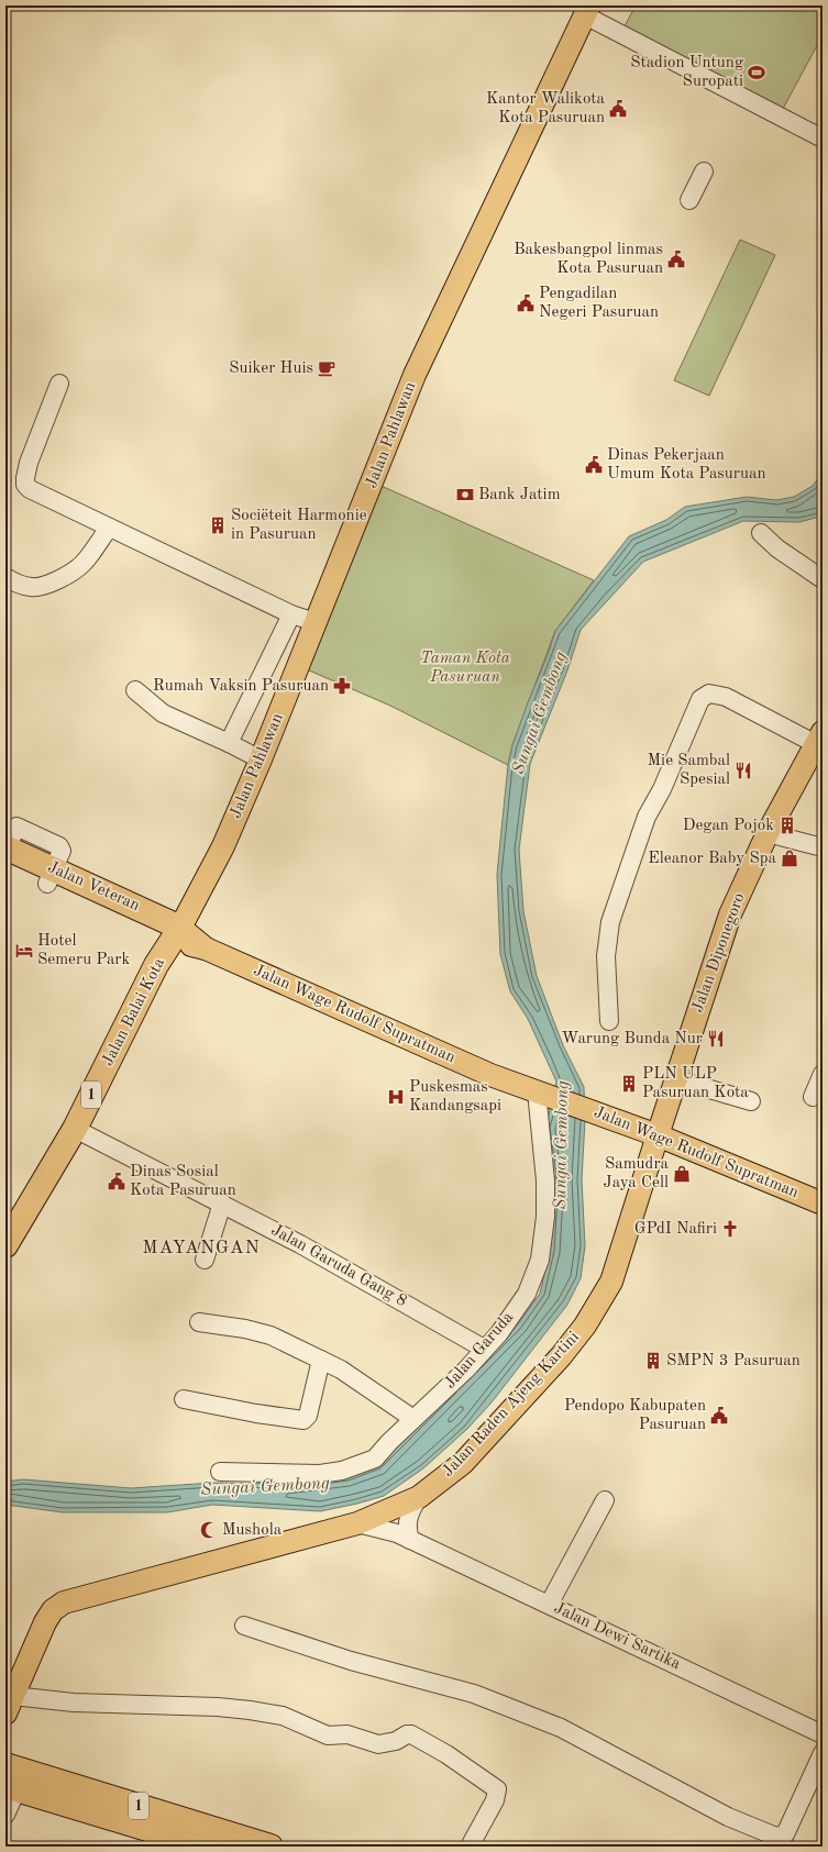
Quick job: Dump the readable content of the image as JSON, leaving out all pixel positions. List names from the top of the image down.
{
  "streets": {
    "highway": ["Jalan Veteran", "Jalan Balai Kota", "1"],
    "main road": [
      "Jalan Pahlawan",
      "Jalan Diponegoro",
      "Jalan Wage Rudolf Supratman",
      "Jalan Raden Ajeng Kartini"
    ],
    "street": ["Jalan Garuda Gang 8", "Jalan Garuda", "Jalan Dewi Sartika"]
  },
  "crossings": [
    ["Jalan Pahlawan", "Jalan Veteran"],
    ["Jalan Pahlawan", "Jalan Balai Kota"],
    ["Jalan Pahlawan", "Jalan Wage Rudolf Supratman"],
    ["Jalan Veteran", "Jalan Balai Kota"],
    ["Jalan Veteran", "Jalan Wage Rudolf Supratman"],
    ["Jalan Diponegoro", "Jalan Wage Rudolf Supratman"],
    ["Jalan Diponegoro", "Jalan Raden Ajeng Kartini"],
    ["Jalan Balai Kota", "Jalan Wage Rudolf Supratman"],
    ["Jalan Balai Kota", "Jalan Garuda Gang 8"],
    ["Jalan Wage Rudolf Supratman", "Jalan Garuda"],
    ["Jalan Wage Rudolf Supratman", "Jalan Raden Ajeng Kartini"],
    ["Jalan Garuda Gang 8", "Jalan Garuda"],
    ["Jalan Raden Ajeng Kartini", "Jalan Dewi Sartika"]
  ],
  "districts": ["MAYANGAN"],
  "water": ["Sungai Gembong"],
  "parks": ["Taman Kota Pasuruan"],
  "places": {
    "sports": ["Stadion Untung Suropati"],
    "public building": [
      "Kantor Walikota Kota Pasuruan",
      "Bakesbangpol linmas Kota Pasuruan",
      "Pengadilan Negeri Pasuruan",
      "Dinas Pekerjaan Umum Kota Pasuruan",
      "Dinas Sosial Kota Pasuruan",
      "Pendopo Kabupaten Pasuruan"
    ],
    "cafe": ["Suiker Huis"],
    "bank": ["Bank Jatim"],
    "building": [
      "Sociëteit Harmonie in Pasuruan",
      "Degan Pojok",
      "PLN ULP Pasuruan Kota",
      "SMPN 3 Pasuruan"
    ],
    "pharmacy": ["Rumah Vaksin Pasuruan"],
    "restaurant": ["Mie Sambal Spesial", "Warung Bunda Nur"],
    "shop": ["Eleanor Baby Spa", "Samudra Jaya Cell"],
    "hotel": ["Hotel Semeru Park"],
    "hospital": ["Puskesmas Kandangsapi"],
    "church": ["GPdI Nafiri"],
    "mosque": ["Mushola"]
  }
}
